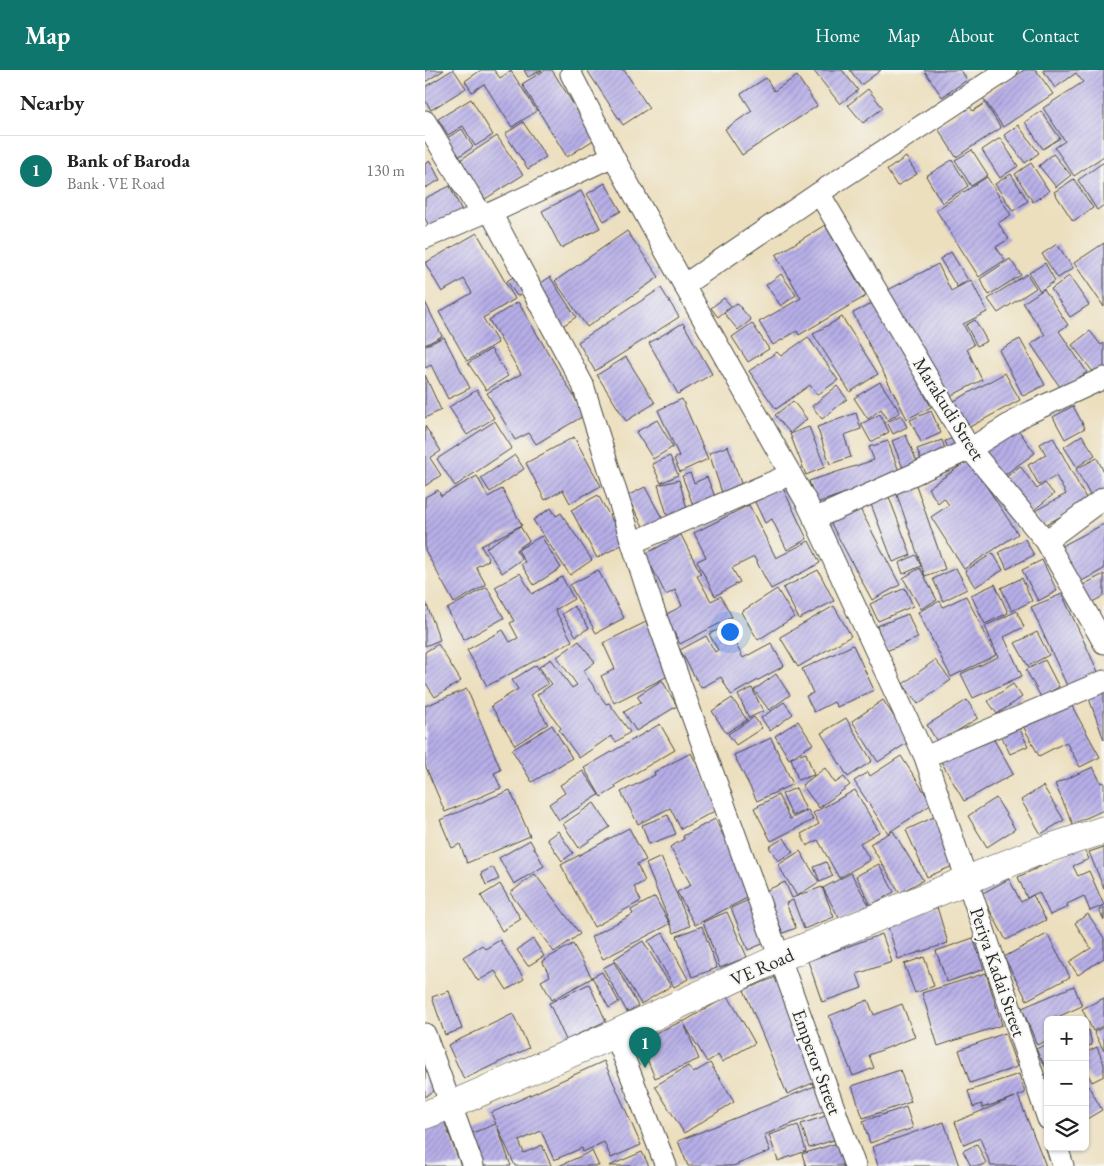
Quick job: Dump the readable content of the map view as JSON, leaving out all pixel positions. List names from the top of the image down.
{
  "streets": {
    "street": [
      "Marakudi Street",
      "VE Road",
      "Periya Kadai Street",
      "Emperor Street"
    ]
  },
  "crossings": [
    ["VE Road", "Periya Kadai Street"],
    ["VE Road", "Emperor Street"]
  ],
  "page": {
    "header": "Map",
    "nav": [
      "Home",
      "Map",
      "About",
      "Contact"
    ],
    "heading": "Nearby",
    "list": [
      {
        "mark": "1",
        "name": "Bank of Baroda",
        "note": "Bank · VE Road",
        "value": "130 m"
      }
    ],
    "map_buttons": ["+", "−"],
    "pins": "1"
  }
}
